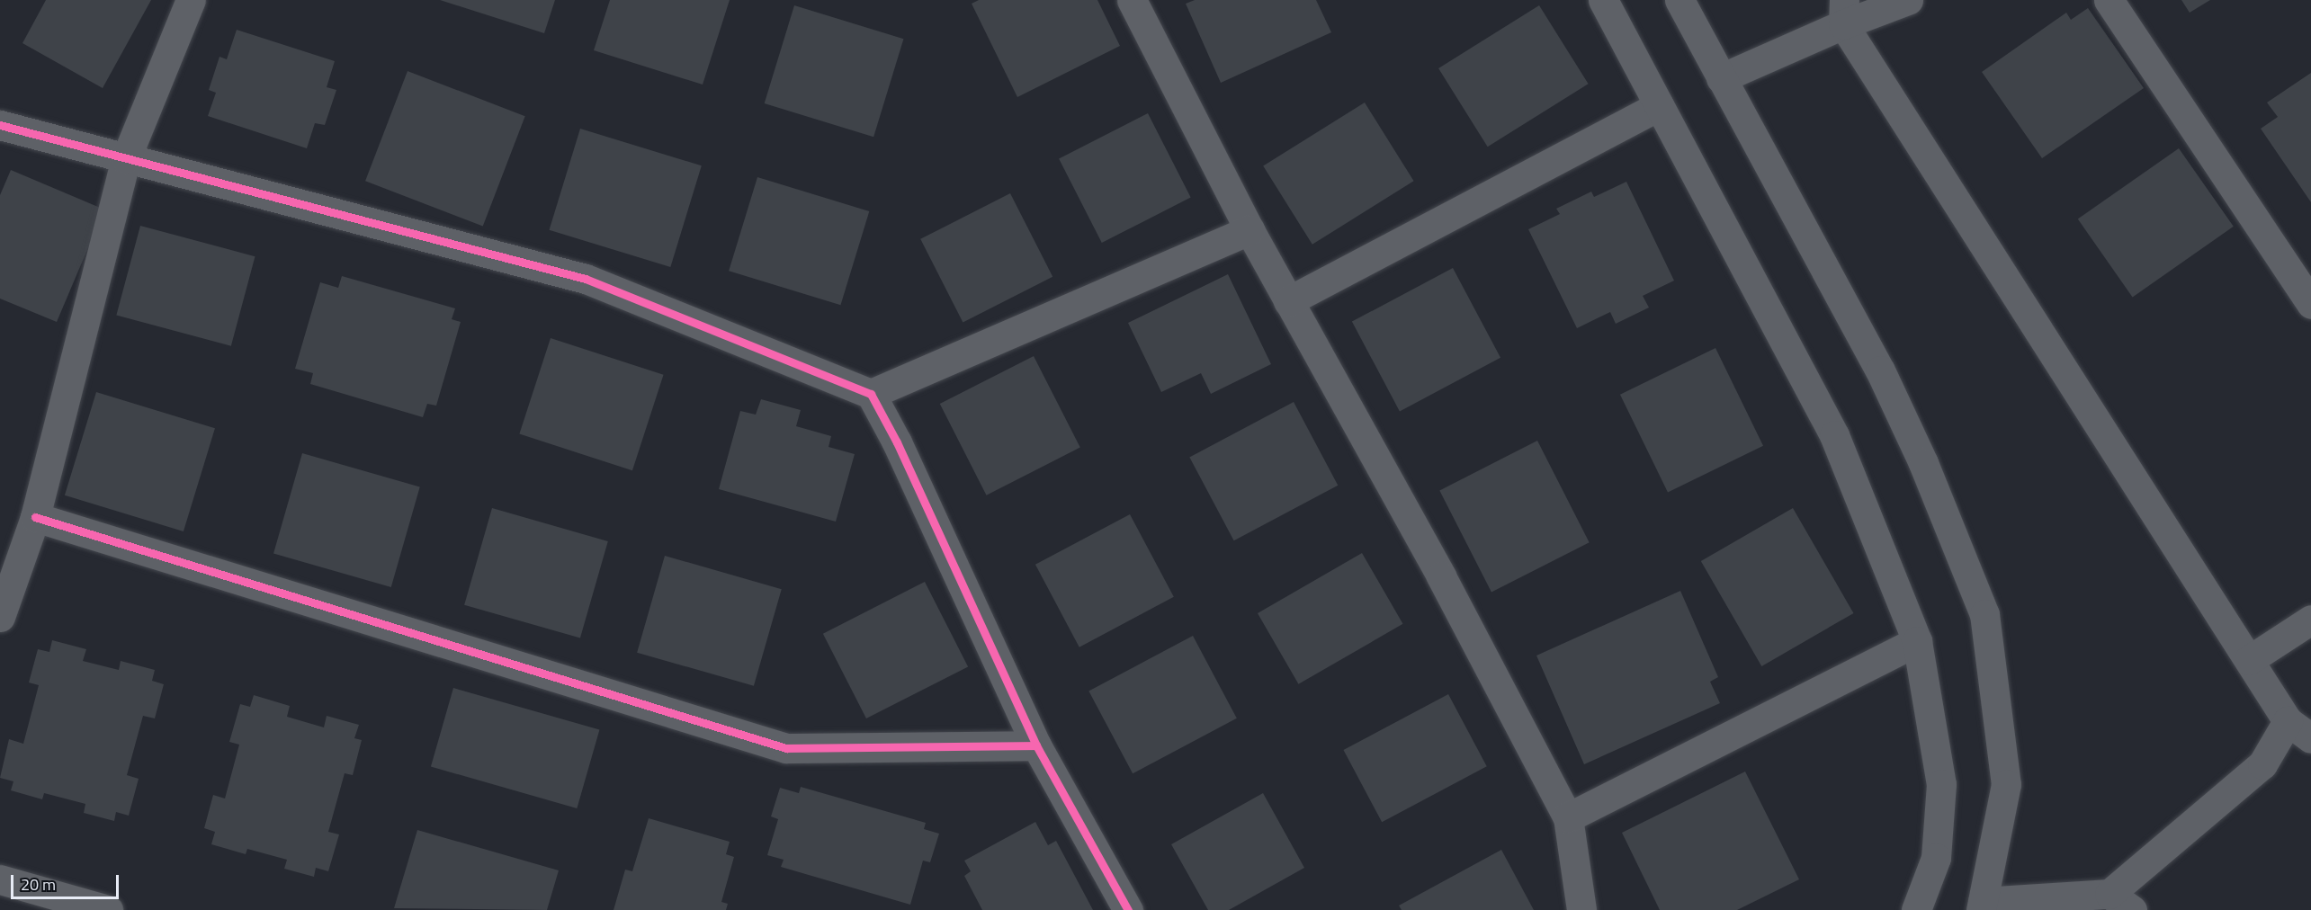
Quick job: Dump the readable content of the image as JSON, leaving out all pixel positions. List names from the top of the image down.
{
  "scale_bar": "20 m"
}
